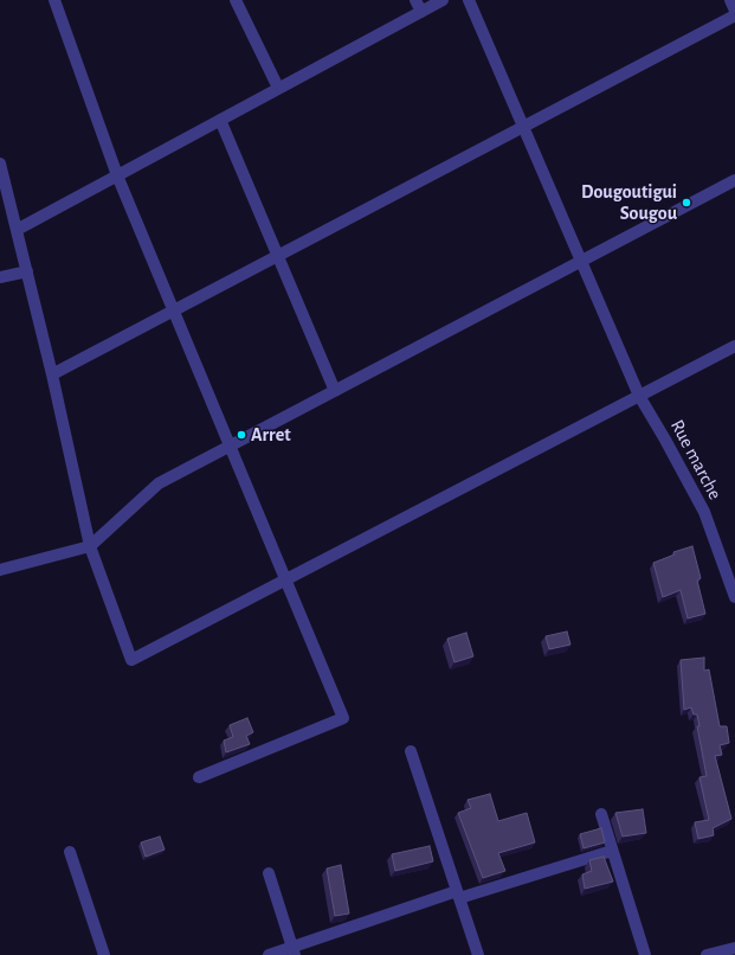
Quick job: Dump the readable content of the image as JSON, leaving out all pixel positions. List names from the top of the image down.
{
  "streets": {
    "street": ["Rue marche"]
  },
  "places": ["Dougoutigui Sougou", "Arret"]
}
